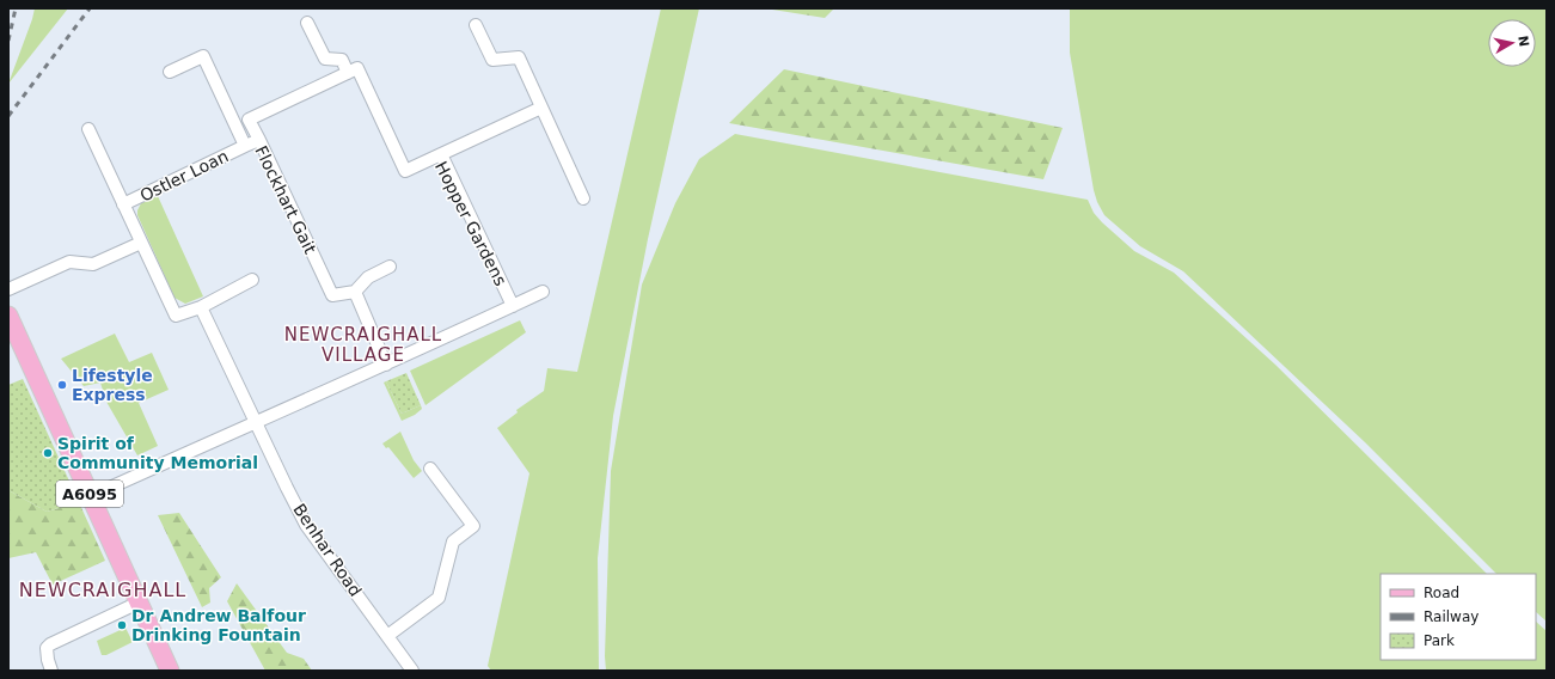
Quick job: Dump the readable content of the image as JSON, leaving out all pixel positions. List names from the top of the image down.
{
  "streets": {
    "main road": ["A6095"],
    "street": [
      "Ostler Loan",
      "Flockhart Gait",
      "Hopper Gardens",
      "Benhar Road"
    ]
  },
  "crossings": [
    ["Ostler Loan", "Flockhart Gait"]
  ],
  "districts": ["NEWCRAIGHALL VILLAGE", "NEWCRAIGHALL"],
  "places": ["Lifestyle Express", "Spirit of Community Memorial", "Dr Andrew Balfour Drinking Fountain"],
  "legend": ["Road", "Railway", "Park"],
  "north": "right"
}
